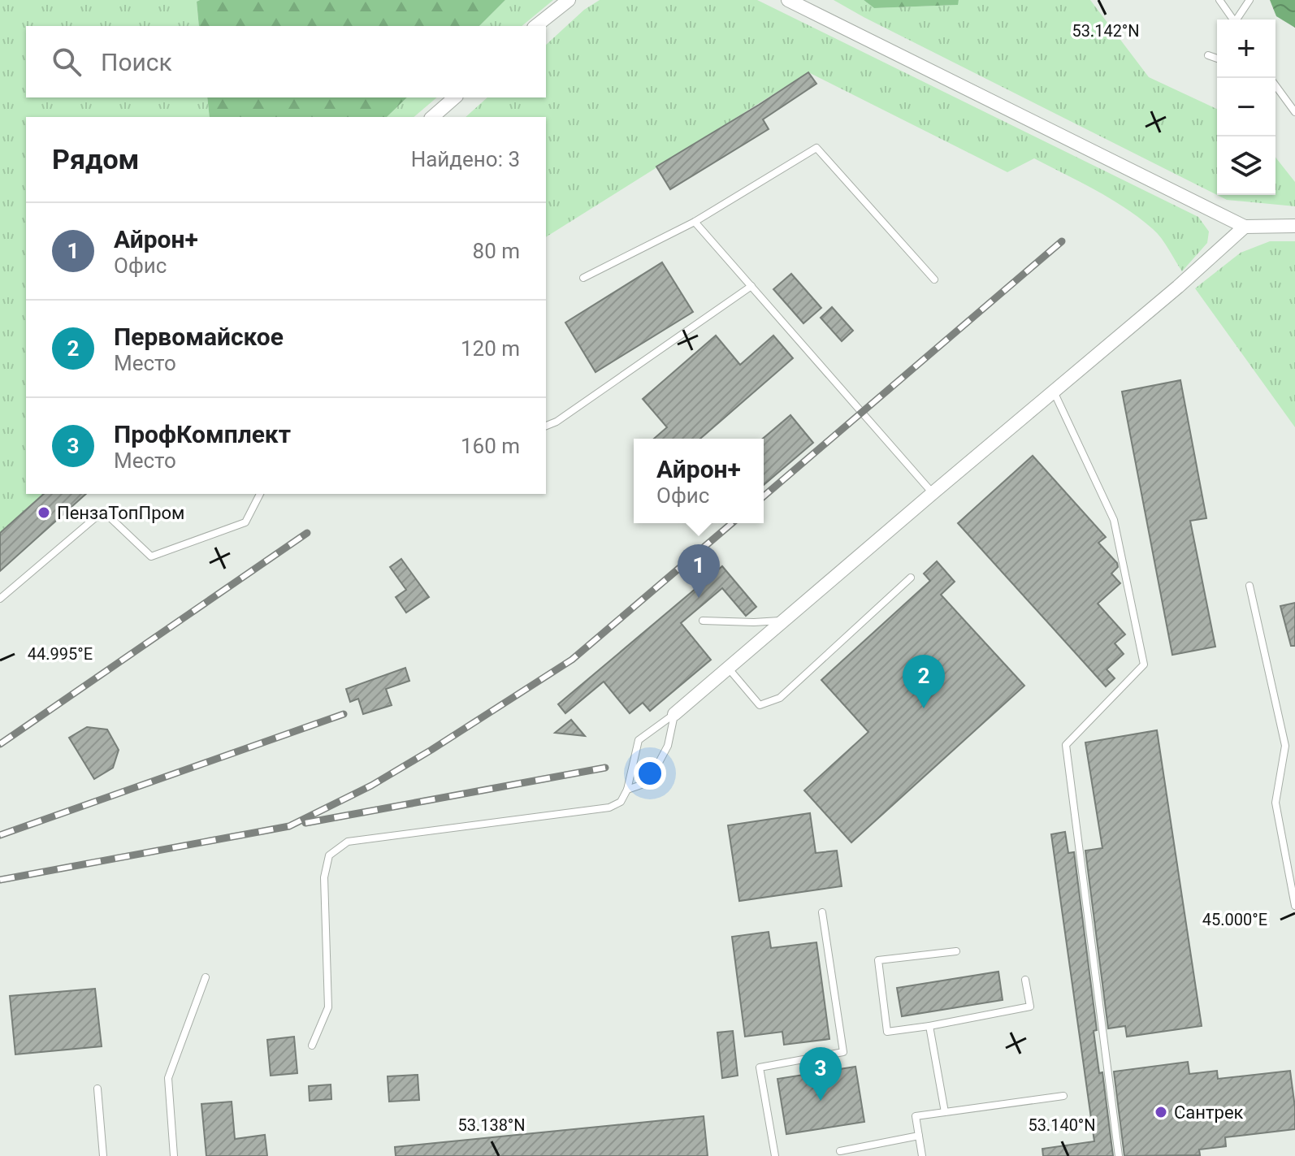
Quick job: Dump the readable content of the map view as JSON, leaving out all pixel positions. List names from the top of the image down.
{
  "places": ["ПензаТопПром", "Сантрек"],
  "page": {
    "map_buttons": ["+", "−"],
    "search": "Поиск",
    "heading": ["Рядом", "Найдено: 3"],
    "list": [
      {
        "mark": "1",
        "name": "Айрон+",
        "note": "Офис",
        "value": "80 m"
      },
      {
        "mark": "2",
        "name": "Первомайское",
        "note": "Место",
        "value": "120 m"
      },
      {
        "mark": "3",
        "name": "ПрофКомплект",
        "note": "Место",
        "value": "160 m"
      }
    ],
    "popup": ["Айрон+", "Офис"],
    "pins": ["1", "2", "3"]
  },
  "coordinates": [
    "53.142°N",
    "44.995°E",
    "45.000°E",
    "53.138°N",
    "53.140°N"
  ]
}
